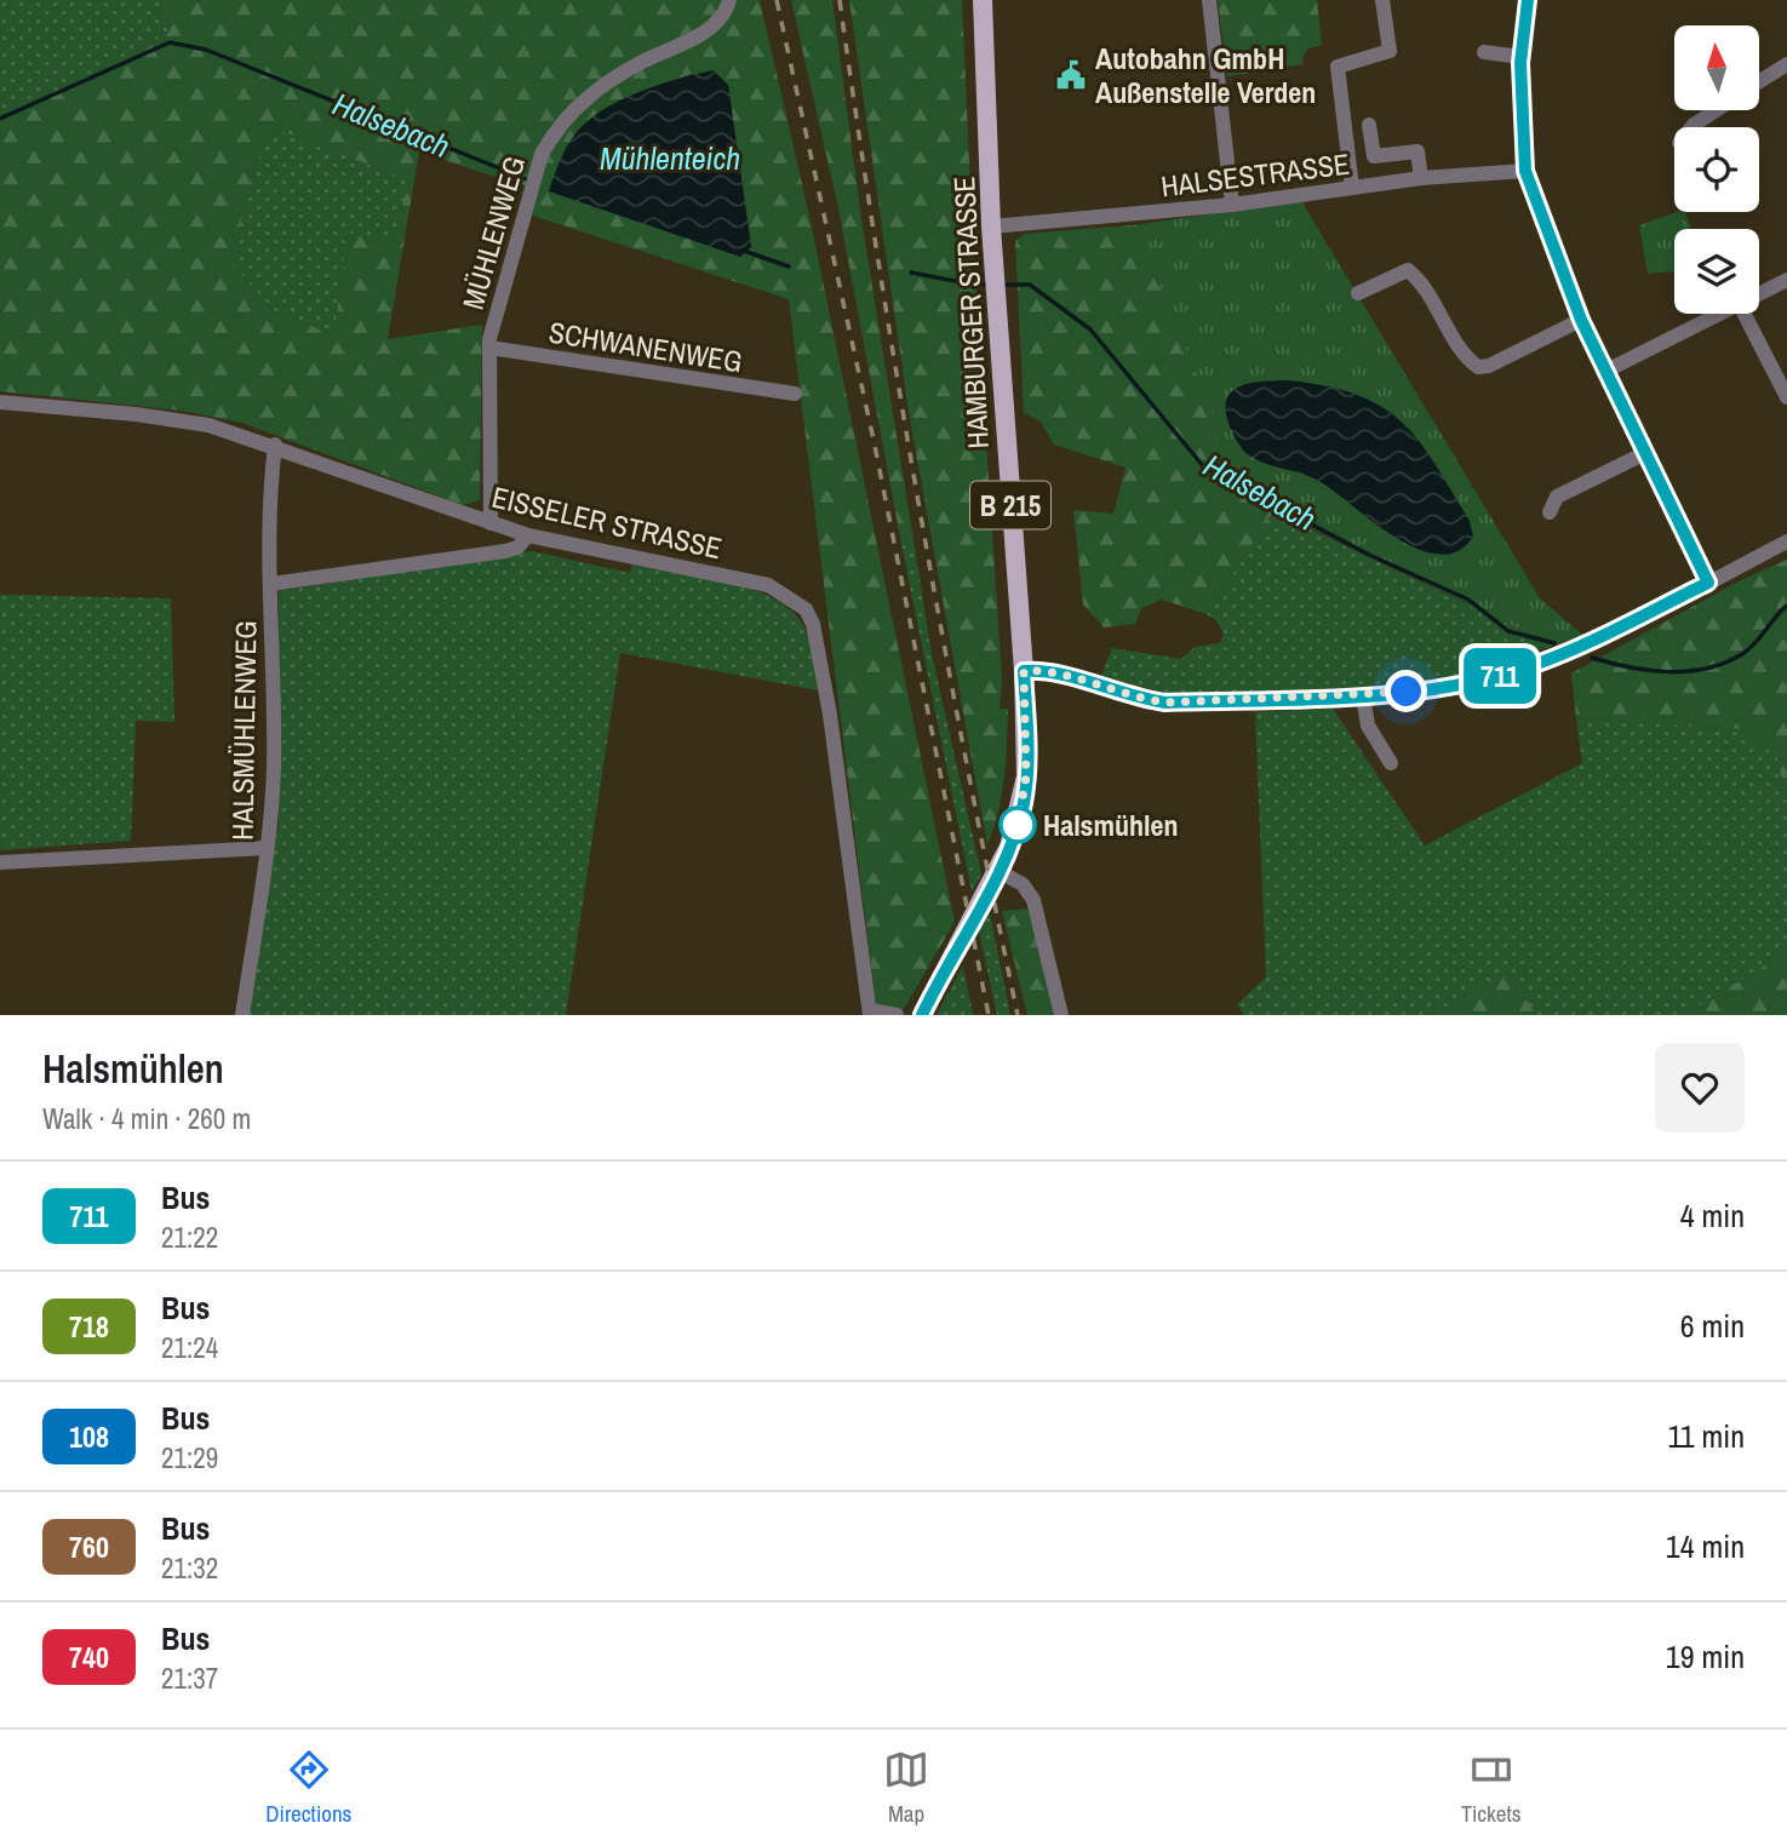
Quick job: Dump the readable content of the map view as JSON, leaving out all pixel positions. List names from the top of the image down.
{
  "streets": {
    "main road": ["HAMBURGER STRASSE", "B 215"],
    "street": [
      "HALSESTRASSE",
      "MÜHLENWEG",
      "SCHWANENWEG",
      "EISSELER STRASSE",
      "HALSMÜHLENWEG"
    ]
  },
  "crossings": [
    ["HALSESTRASSE", "HAMBURGER STRASSE"],
    ["MÜHLENWEG", "SCHWANENWEG"],
    ["MÜHLENWEG", "EISSELER STRASSE"],
    ["HAMBURGER STRASSE", "B 215"],
    ["EISSELER STRASSE", "HALSMÜHLENWEG"]
  ],
  "water": ["Halsebach", "Mühlenteich"],
  "places": {
    "public building": ["Autobahn GmbH Außenstelle Verden"],
    "other": ["Halsmühlen"]
  },
  "lines": ["bus line 711"],
  "north": "top",
  "page": {
    "on_map": "711",
    "heading": ["Halsmühlen", "Walk · 4 min · 260 m"],
    "list": [
      {
        "mark": "711",
        "name": "Bus",
        "note": "21:22",
        "value": "4 min"
      },
      {
        "mark": "718",
        "name": "Bus",
        "note": "21:24",
        "value": "6 min"
      },
      {
        "mark": "108",
        "name": "Bus",
        "note": "21:29",
        "value": "11 min"
      },
      {
        "mark": "760",
        "name": "Bus",
        "note": "21:32",
        "value": "14 min"
      },
      {
        "mark": "740",
        "name": "Bus",
        "note": "21:37",
        "value": "19 min"
      }
    ],
    "tabs": ["Directions", "Map", "Tickets"]
  }
}
